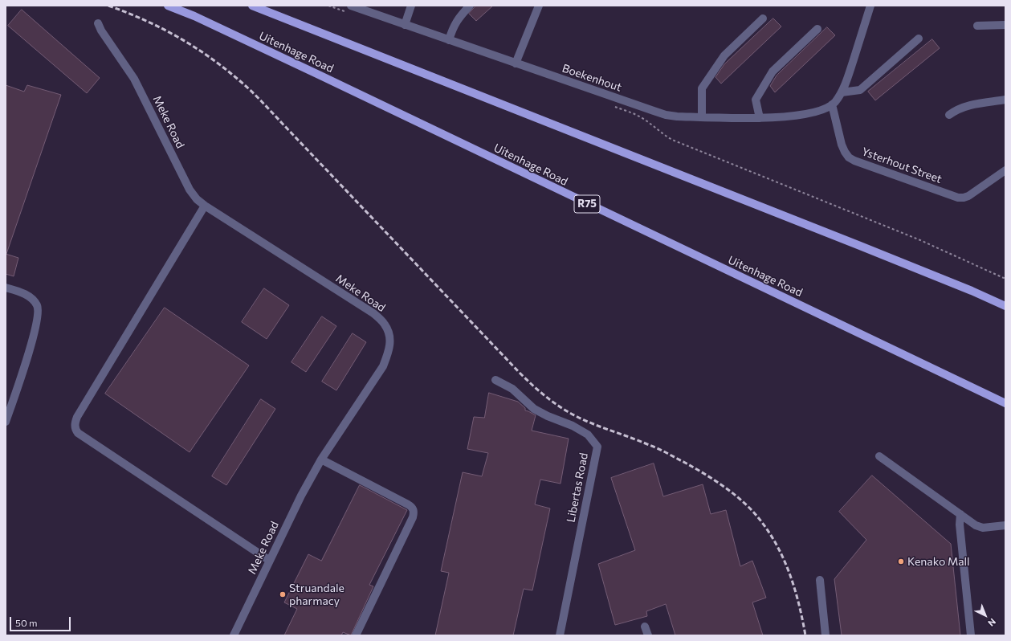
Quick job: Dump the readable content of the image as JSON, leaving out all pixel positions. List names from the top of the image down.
{
  "streets": {
    "main road": ["Uitenhage Road", "R75"],
    "street": [
      "Boekenhout",
      "Meke Road",
      "Ysterhout Street",
      "Libertas Road"
    ]
  },
  "crossings": [
    ["Boekenhout", "Ysterhout Street"]
  ],
  "places": ["Kenako Mall", "Struandale pharmacy"],
  "scale_bar": "50 m",
  "north": "bottom right"
}
